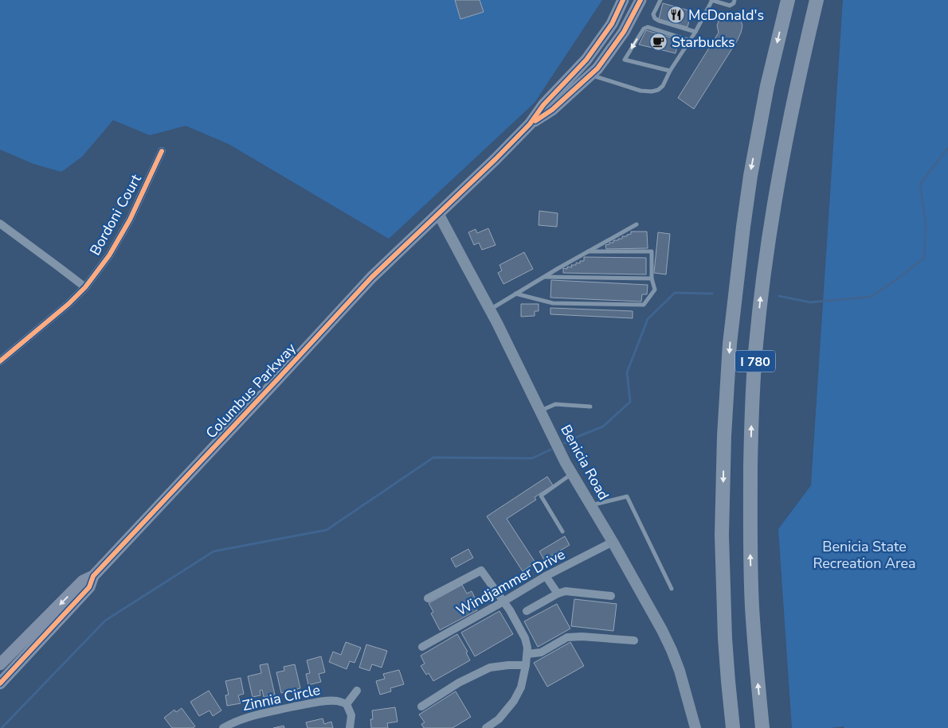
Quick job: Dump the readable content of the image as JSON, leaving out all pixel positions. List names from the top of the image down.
{
  "streets": {
    "highway": ["I 780"],
    "main road": ["Columbus Parkway", "Benicia Road"],
    "street": ["Bordoni Court", "Windjammer Drive", "Zinnia Circle"]
  },
  "crossings": [
    ["Columbus Parkway", "Benicia Road"],
    ["Benicia Road", "Windjammer Drive"]
  ],
  "parks": ["Benicia State Recreation Area"],
  "places": {
    "restaurant": ["McDonald's"],
    "cafe": ["Starbucks"]
  }
}
